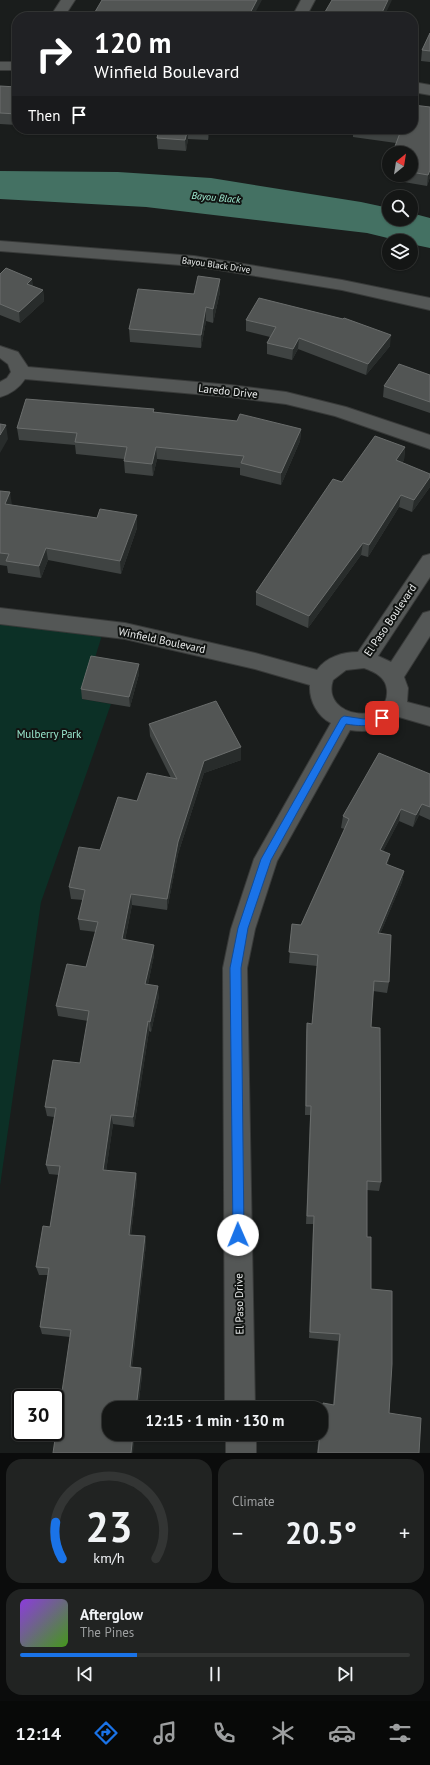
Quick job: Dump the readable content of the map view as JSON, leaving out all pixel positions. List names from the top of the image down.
{
  "streets": {
    "street": [
      "Bayou Black Drive",
      "Laredo Drive",
      "El Paso Boulevard",
      "Winfield Boulevard",
      "El Paso Drive"
    ]
  },
  "crossings": [
    ["El Paso Boulevard", "Winfield Boulevard"],
    ["El Paso Boulevard", "El Paso Drive"],
    ["Winfield Boulevard", "El Paso Drive"]
  ],
  "water": ["Bayou Black"],
  "parks": ["Mulberry Park"],
  "north": "top right",
  "page": {
    "turn": ["120 m", "Winfield Boulevard"],
    "then": "Then",
    "limit": "30",
    "trip": "12:15 · 1 min · 130 m",
    "tile": "Climate",
    "heat": ["−", "20.5°", "+"],
    "song": ["Afterglow", "The Pines"],
    "tabs": "12:14",
    "gauge": ["23", "km/h"]
  }
}
